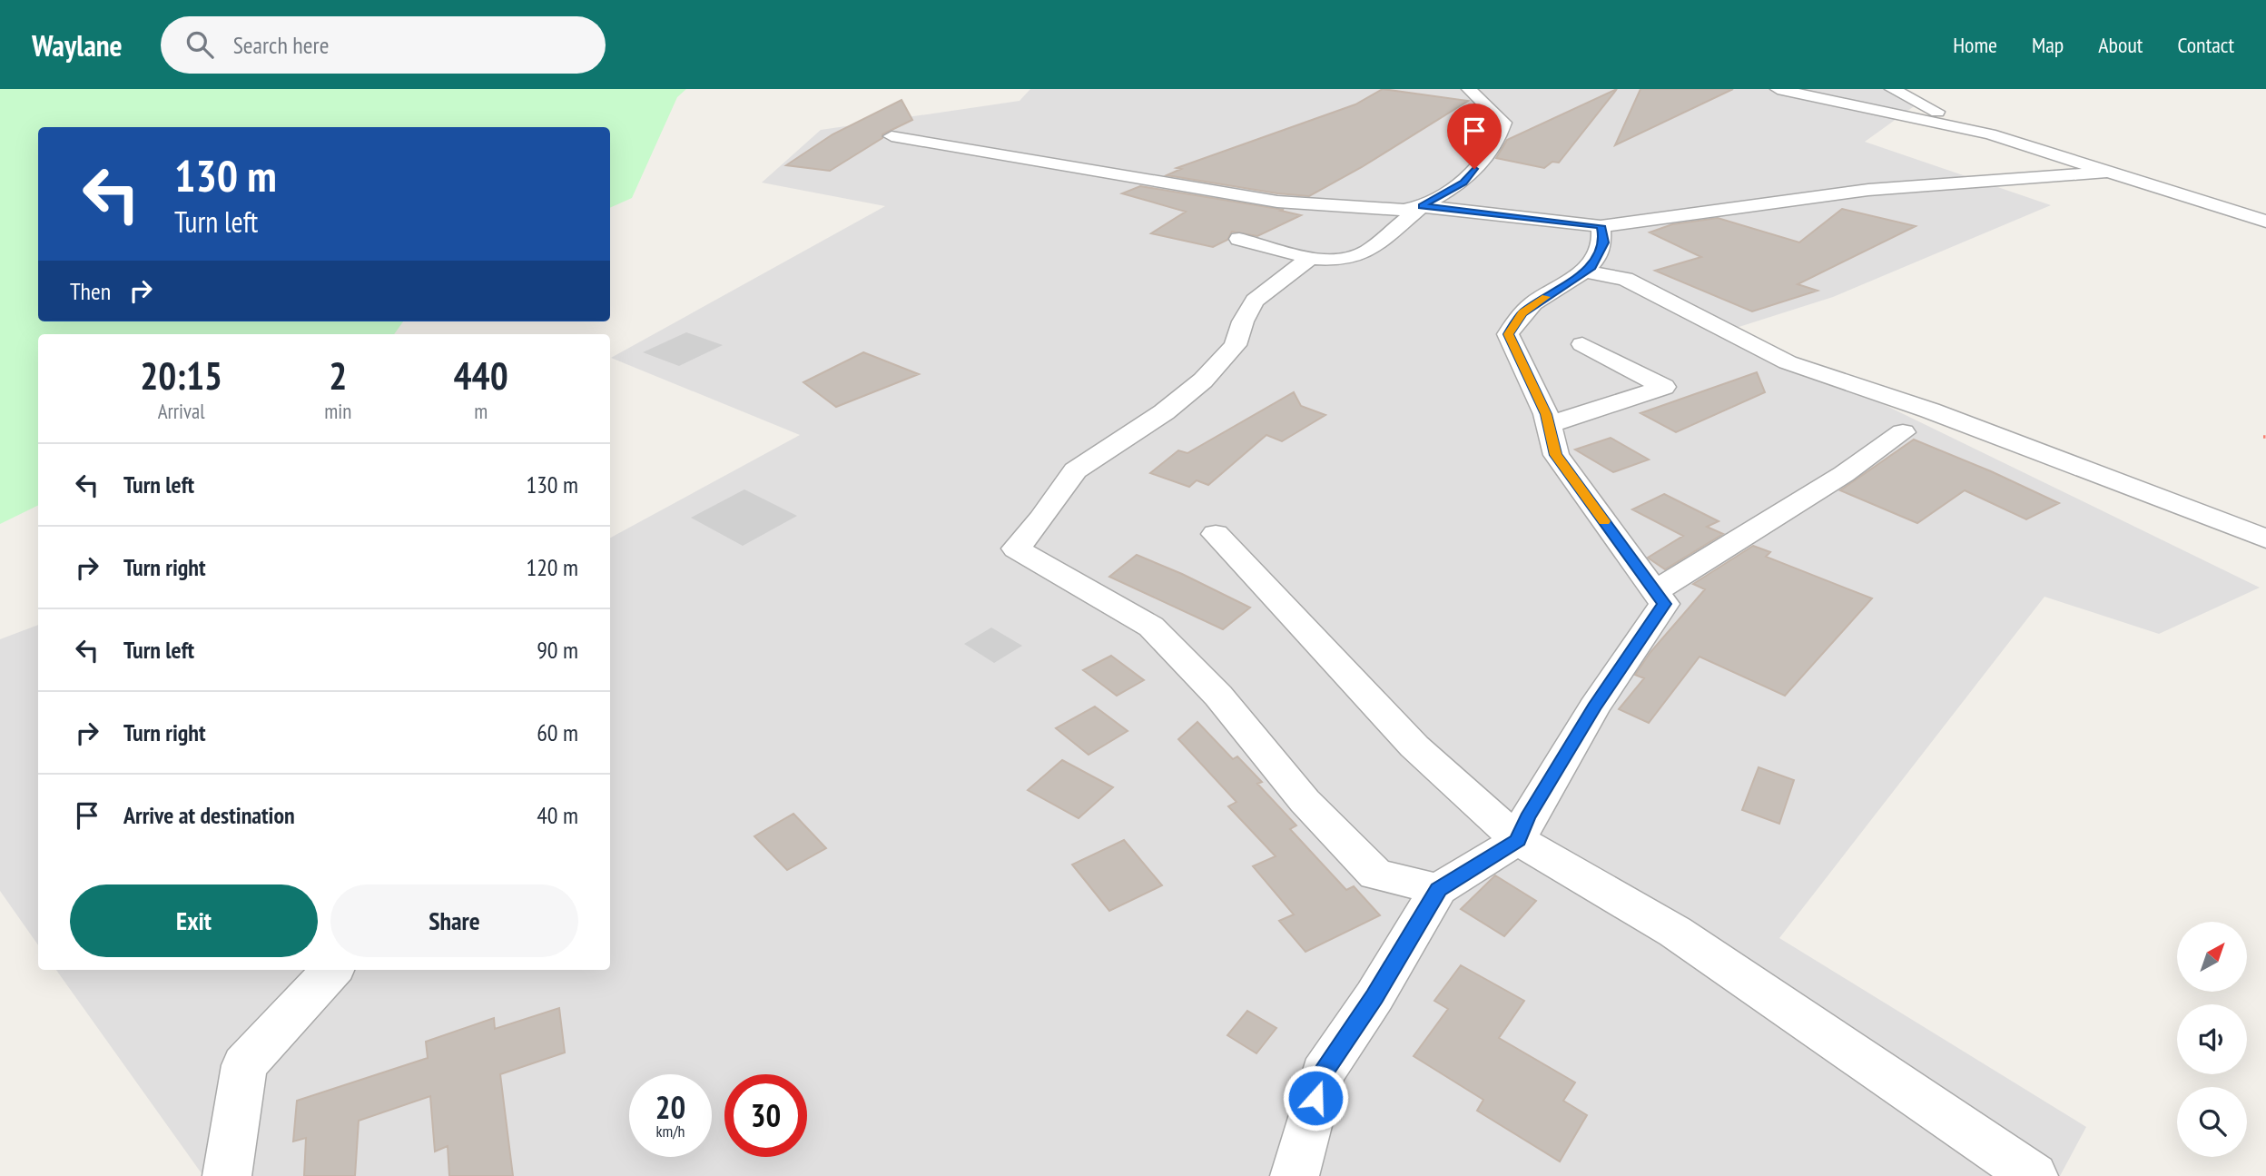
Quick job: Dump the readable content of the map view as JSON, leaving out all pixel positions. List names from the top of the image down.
{
  "north": "top right",
  "page": {
    "header": "Waylane",
    "search": "Search here",
    "nav": [
      "Home",
      "Map",
      "About",
      "Contact"
    ],
    "turn": ["130 m", "Turn left"],
    "then": "Then",
    "eta": [
      "20:15",
      "Arrival",
      "2",
      "min",
      "440",
      "m"
    ],
    "list": [
      {
        "name": "Turn left",
        "value": "130 m"
      },
      {
        "name": "Turn right",
        "value": "120 m"
      },
      {
        "name": "Turn left",
        "value": "90 m"
      },
      {
        "name": "Turn right",
        "value": "60 m"
      },
      {
        "name": "Arrive at destination",
        "value": "40 m"
      }
    ],
    "buttons": ["Exit", "Share"],
    "speed": "20 km/h",
    "limit": "30"
  }
}
